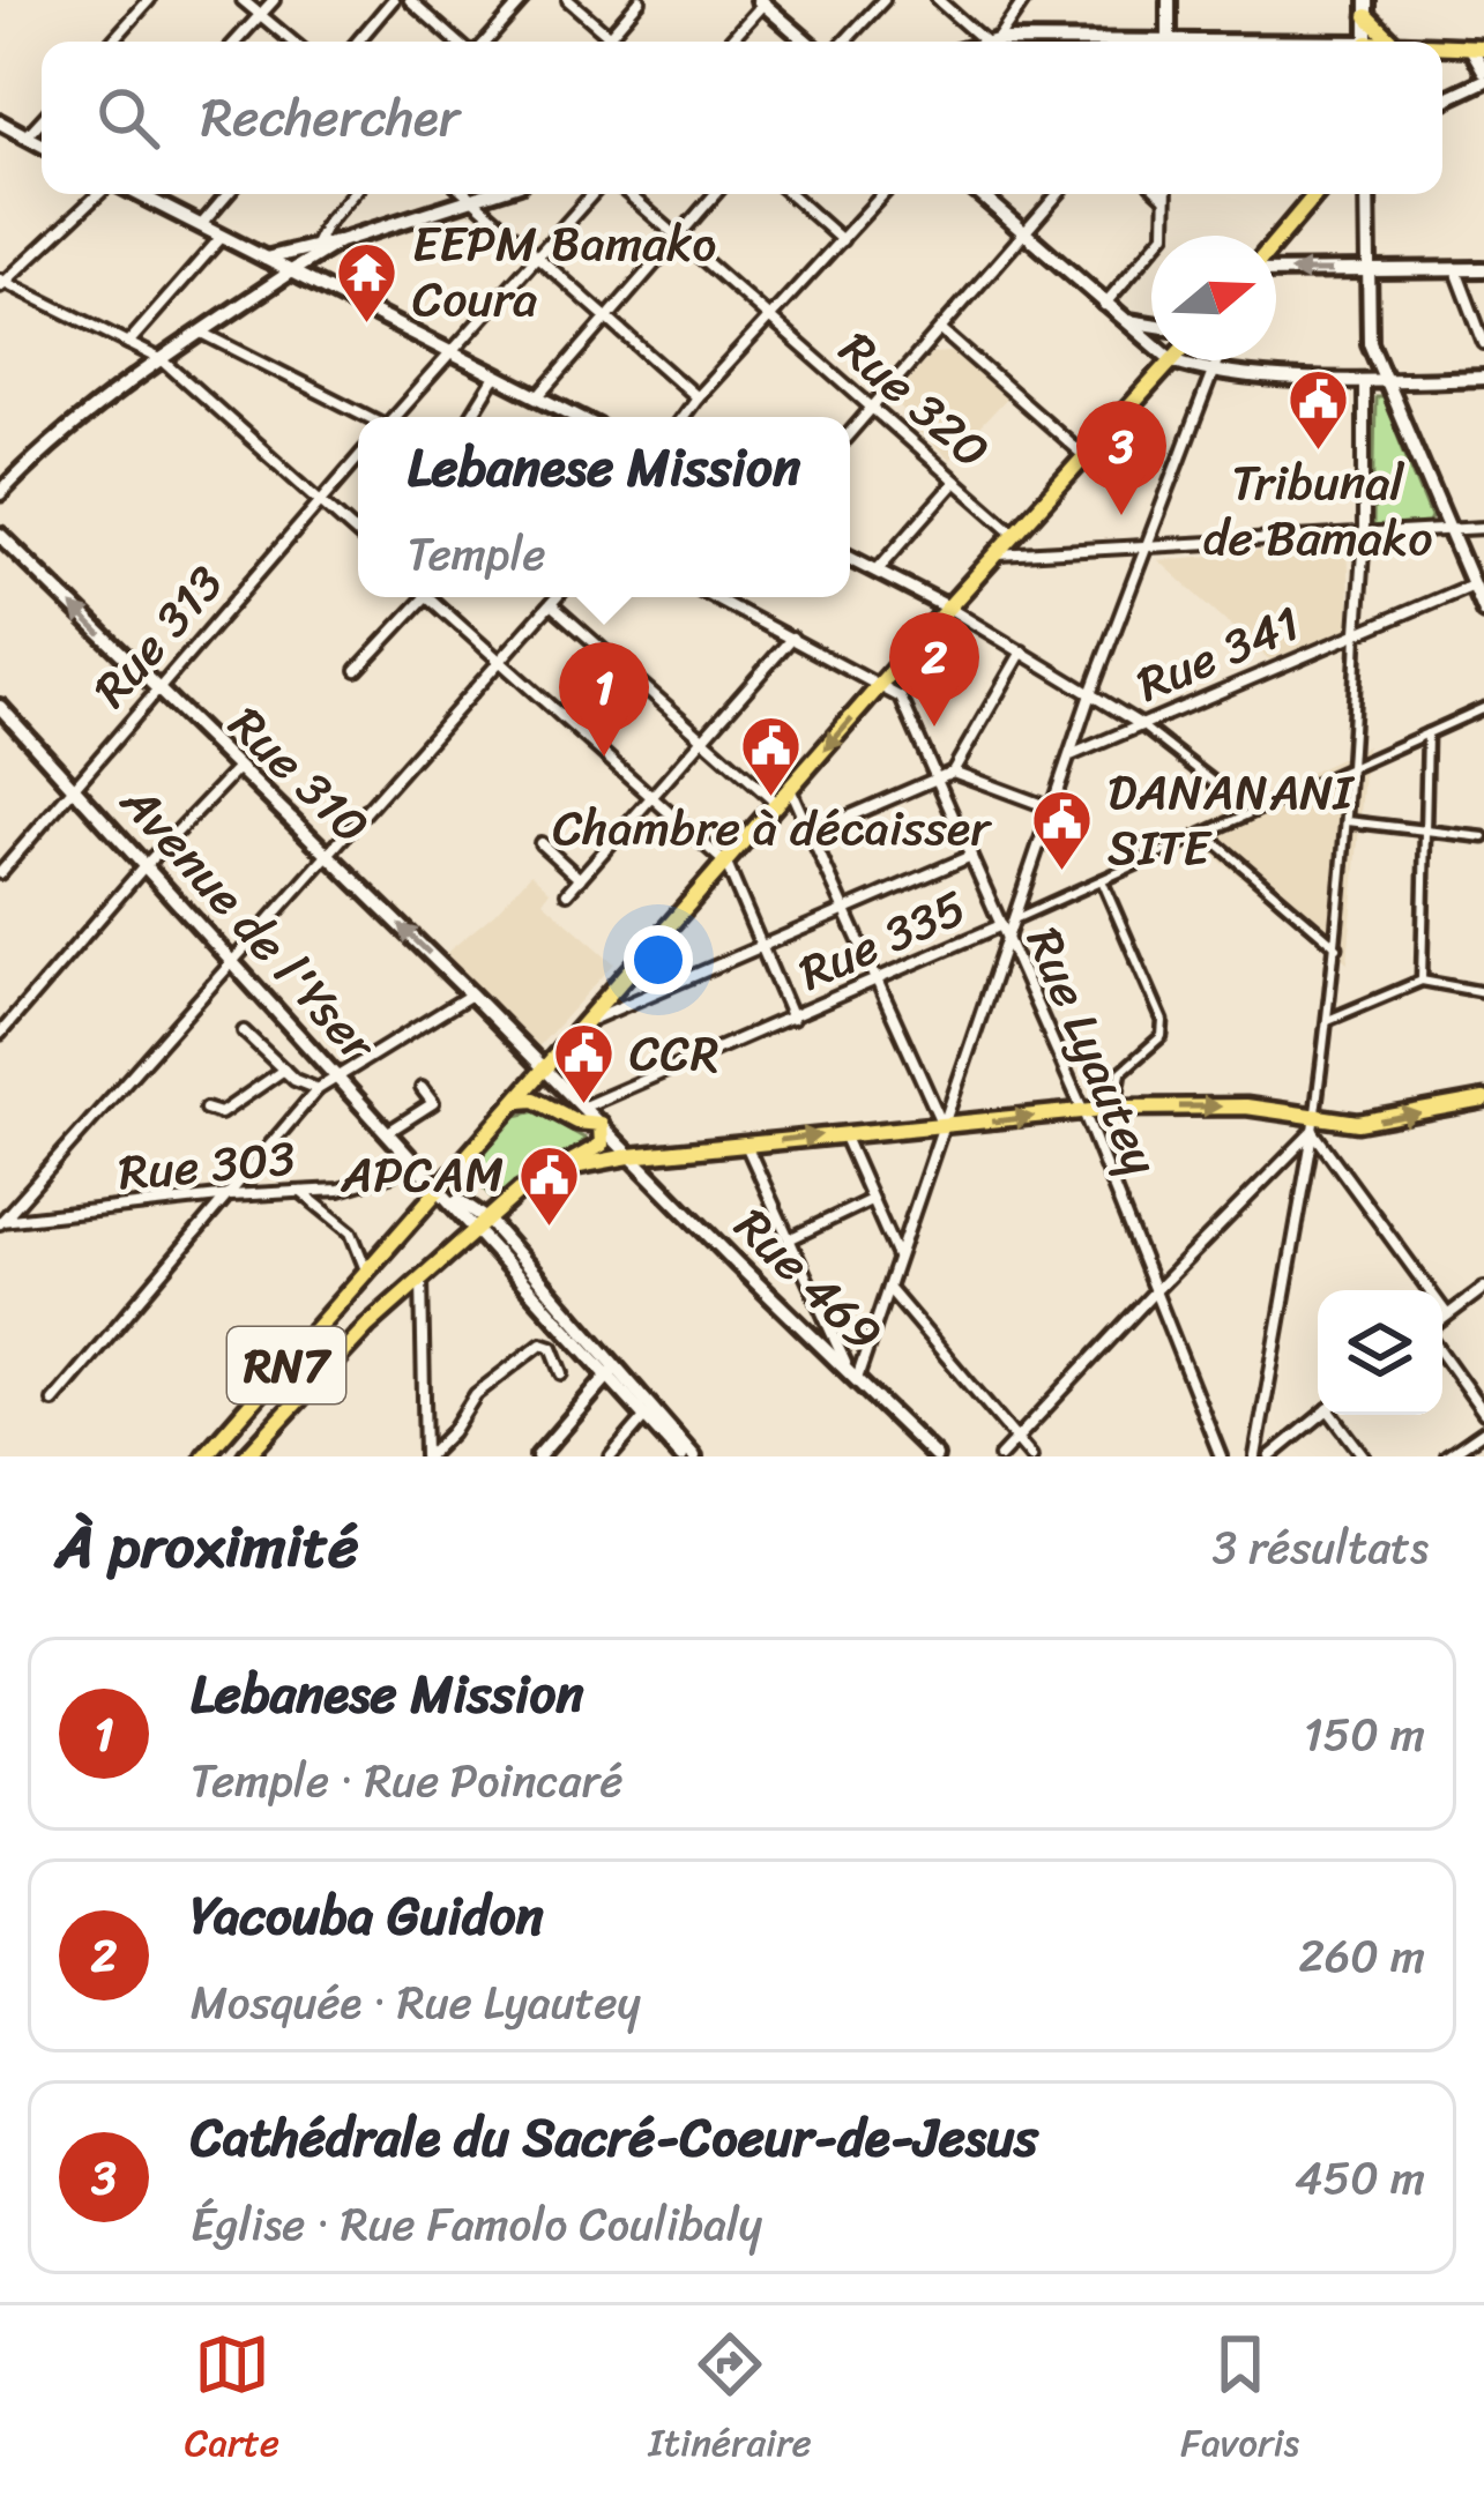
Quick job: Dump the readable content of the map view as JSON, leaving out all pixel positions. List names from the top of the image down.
{
  "streets": {
    "main road": ["RN7"],
    "street": [
      "Rue 320",
      "Rue 313",
      "Rue 341",
      "Rue 310",
      "Avenue de l'Yser",
      "Rue 335",
      "Rue Lyautey",
      "Rue 303",
      "Rue 469"
    ]
  },
  "crossings": [
    ["Rue 320", "RN7"],
    ["Rue 313", "Rue 310"],
    ["Rue 313", "Avenue de l'Yser"],
    ["Rue 310", "Rue 335"],
    ["Rue 310", "Rue 469"],
    ["Rue 310", "RN7"],
    ["Avenue de l'Yser", "Rue 303"],
    ["Avenue de l'Yser", "RN7"],
    ["Rue 335", "Rue Lyautey"],
    ["Rue 335", "Rue 469"],
    ["Rue Lyautey", "RN7"]
  ],
  "one_way": ["Rue 310"],
  "places": {
    "temple": ["EEPM Bamako Coura"],
    "public building": [
      "Tribunal de Bamako",
      "Chambre à décaisser",
      "DANANANI SITE",
      "CCR",
      "APCAM"
    ]
  },
  "north": "right",
  "page": {
    "search": "Rechercher",
    "pins": ["3", "2", "1"],
    "popup": ["Lebanese Mission", "Temple"],
    "heading": ["À proximité", "3 résultats"],
    "list": [
      {
        "mark": "1",
        "name": "Lebanese Mission",
        "note": "Temple · Rue Poincaré",
        "value": "150 m"
      },
      {
        "mark": "2",
        "name": "Yacouba Guidon",
        "note": "Mosquée · Rue Lyautey",
        "value": "260 m"
      },
      {
        "mark": "3",
        "name": "Cathédrale du Sacré-Coeur-de-Jesus",
        "note": "Église · Rue Famolo Coulibaly",
        "value": "450 m"
      }
    ],
    "nav": ["Carte", "Itinéraire", "Favoris"]
  }
}
